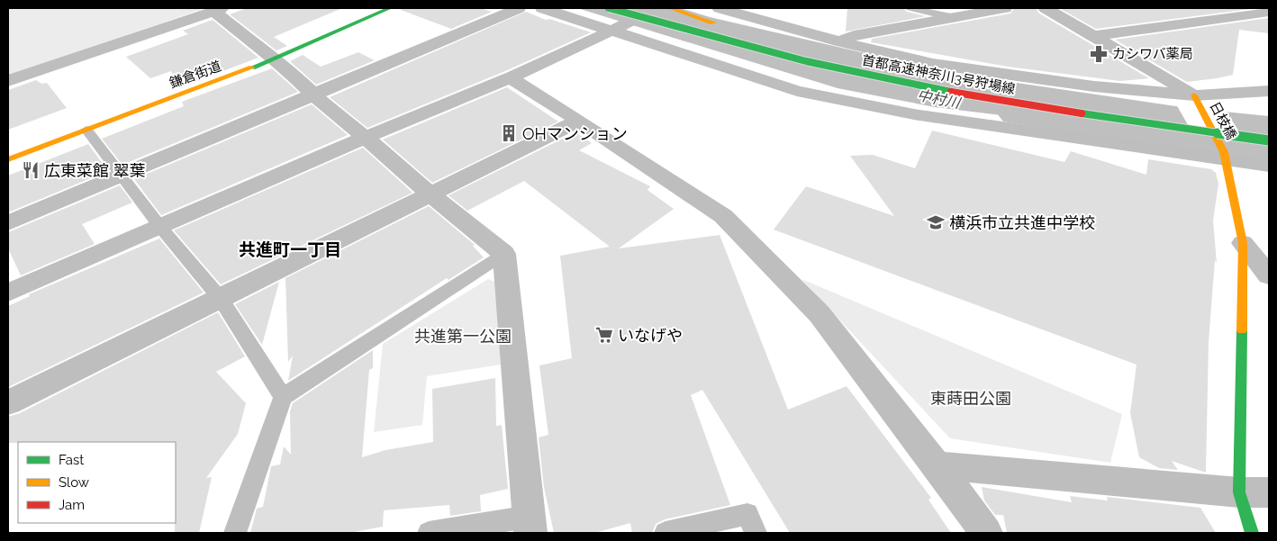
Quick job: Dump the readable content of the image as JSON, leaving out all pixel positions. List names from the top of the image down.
{
  "streets": {
    "main road": ["鎌倉街道", "首都高速神奈川3号狩場線", "日枝橋"]
  },
  "districts": ["共進町一丁目"],
  "water": ["中村川"],
  "parks": ["共進第一公園", "東蒔田公園"],
  "places": {
    "pharmacy": ["カシワバ薬局"],
    "building": ["OHマンション"],
    "restaurant": ["広東菜館 翠葉"],
    "school or university": ["横浜市立共進中学校"],
    "supermarket": ["いなげや"]
  },
  "legend": ["Fast", "Slow", "Jam"]
}
